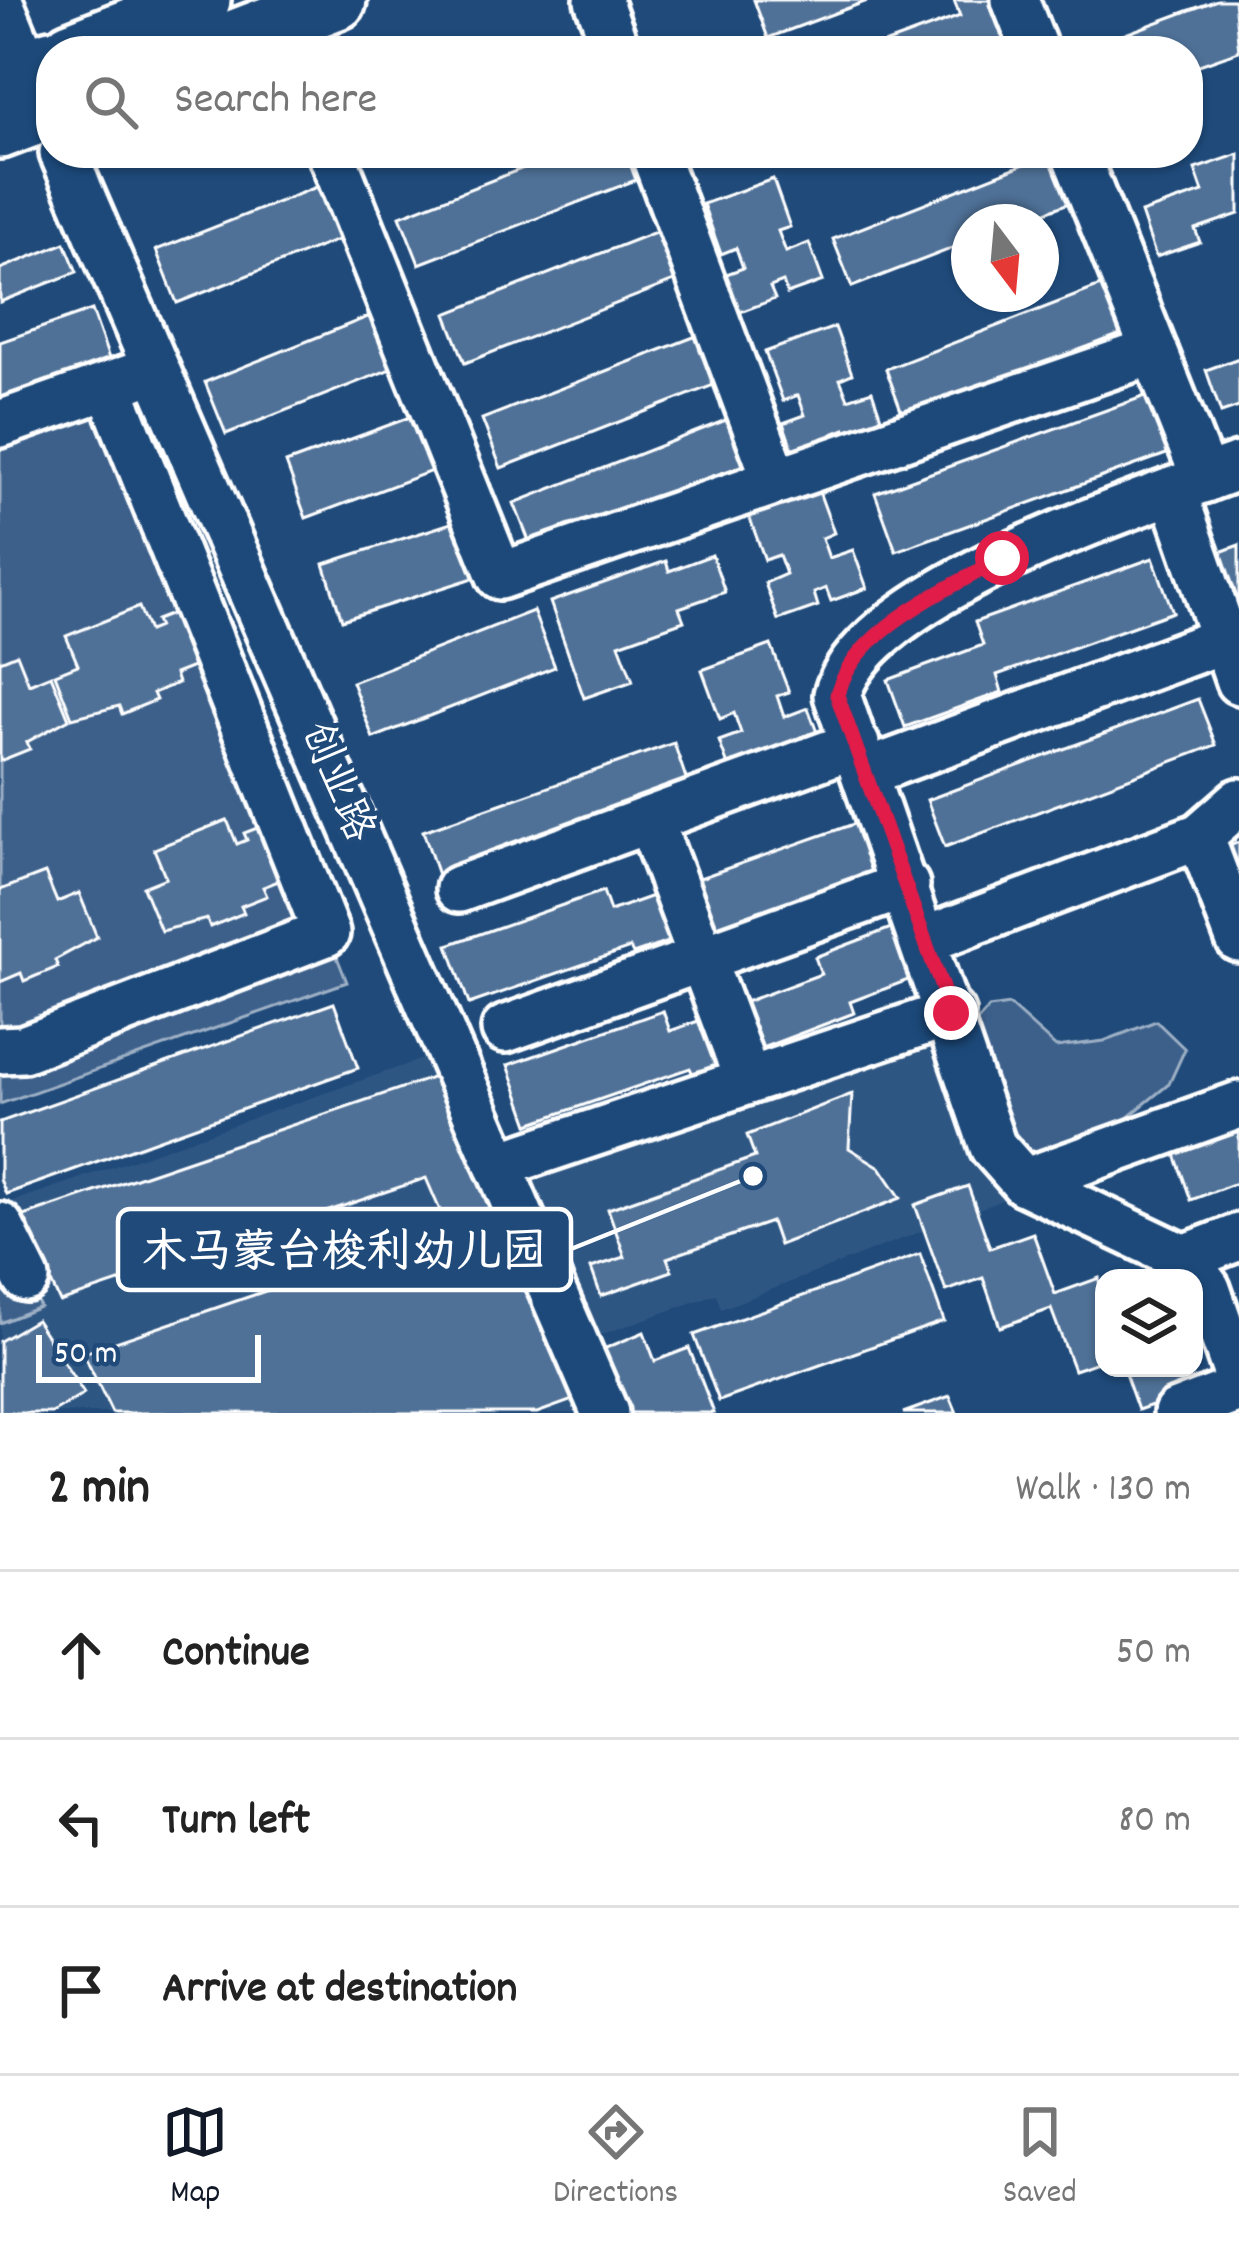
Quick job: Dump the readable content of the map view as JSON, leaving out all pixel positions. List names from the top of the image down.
{
  "streets": {
    "street": ["创业路"]
  },
  "places": ["木马蒙台梭利幼儿园"],
  "scale_bar": "50 m",
  "north": "bottom",
  "page": {
    "search": "Search here",
    "scale": "50 m",
    "heading": ["2 min", "Walk · 130 m"],
    "list": [
      ["Continue", "50 m"],
      ["Turn left", "80 m"],
      "Arrive at destination"
    ],
    "nav": ["Map", "Directions", "Saved"]
  }
}
